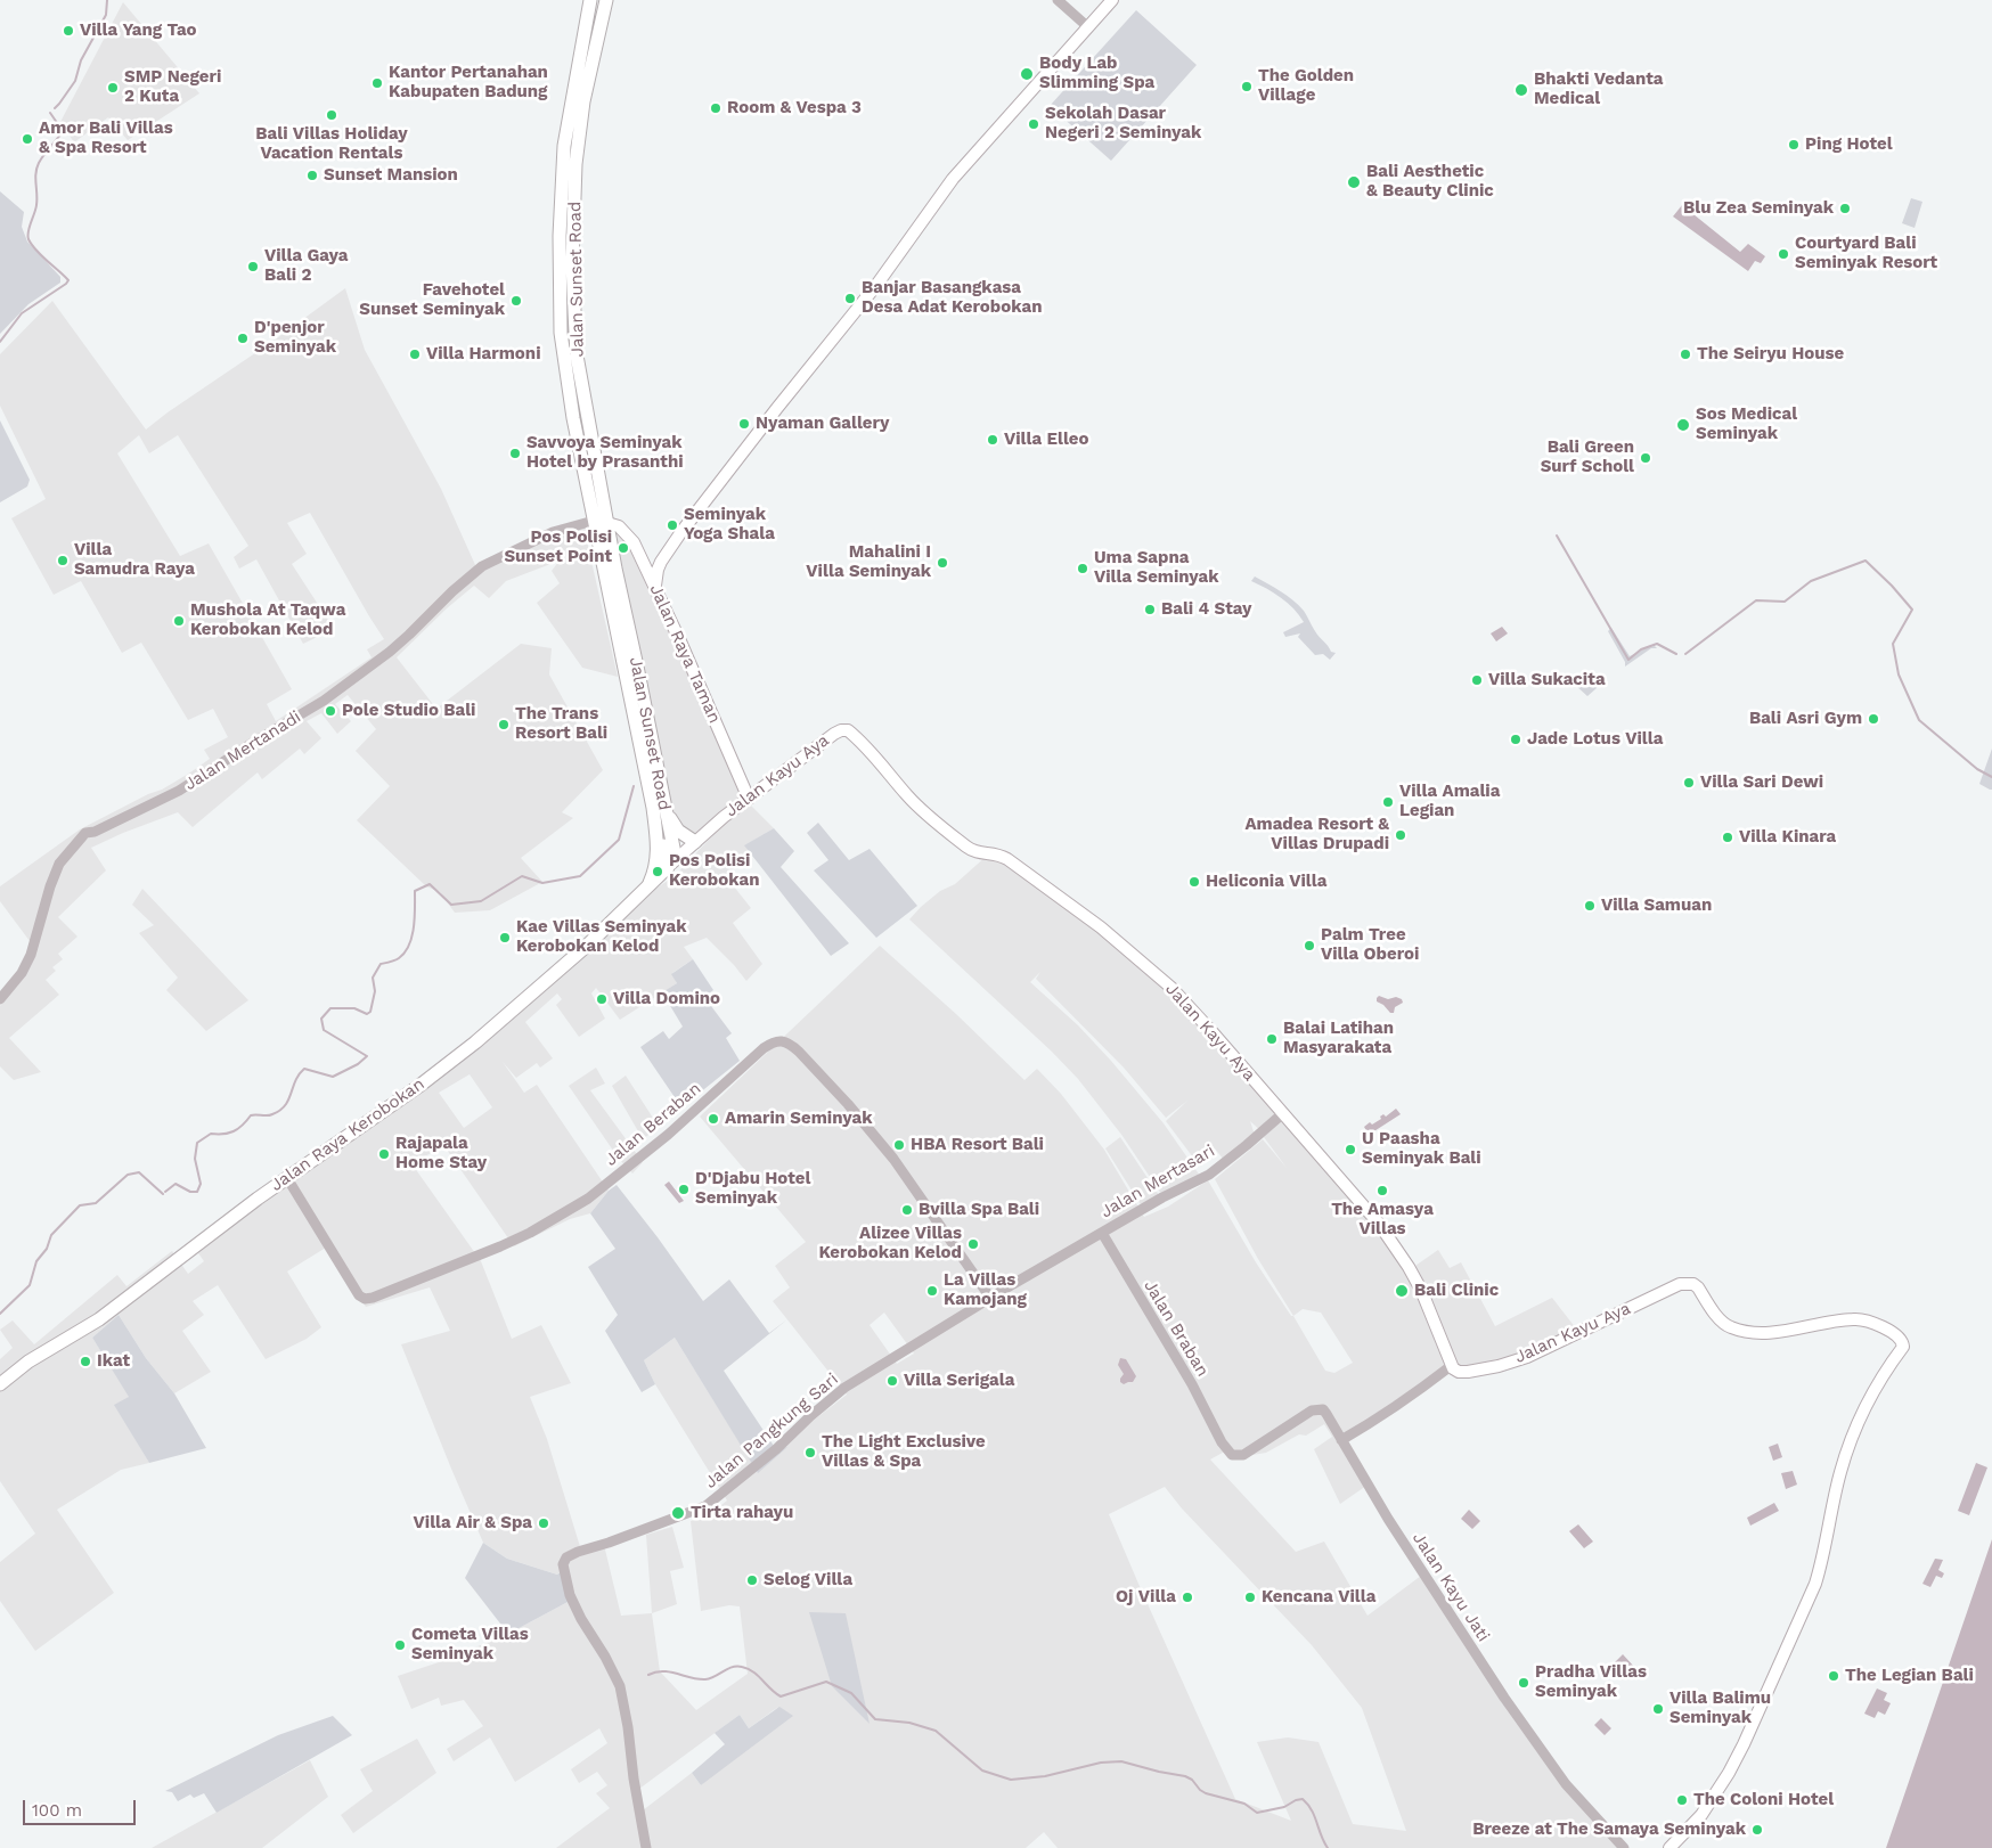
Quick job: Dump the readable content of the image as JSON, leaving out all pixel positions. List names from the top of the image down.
{
  "streets": {
    "main road": [
      "Jalan Sunset Road",
      "Jalan Raya Taman",
      "Jalan Kayu Aya",
      "Jalan Raya Kerobokan"
    ],
    "street": [
      "Jalan Mertanadi",
      "Jalan Beraban",
      "Jalan Mertasari",
      "Jalan Braban",
      "Jalan Pangkung Sari",
      "Jalan Kayu Jati"
    ]
  },
  "crossings": [
    ["Jalan Sunset Road", "Jalan Raya Taman"],
    ["Jalan Sunset Road", "Jalan Mertanadi"],
    ["Jalan Raya Taman", "Jalan Mertanadi"],
    ["Jalan Raya Taman", "Jalan Kayu Aya"],
    ["Jalan Kayu Aya", "Jalan Raya Kerobokan"],
    ["Jalan Kayu Aya", "Jalan Mertasari"],
    ["Jalan Beraban", "Jalan Raya Kerobokan"],
    ["Jalan Beraban", "Jalan Pangkung Sari"],
    ["Jalan Mertasari", "Jalan Braban"],
    ["Jalan Mertasari", "Jalan Pangkung Sari"],
    ["Jalan Braban", "Jalan Pangkung Sari"],
    ["Jalan Braban", "Jalan Kayu Jati"]
  ],
  "places": [
    "Villa Yang Tao",
    "Body Lab Slimming Spa",
    "Kantor Pertanahan Kabupaten Badung",
    "The Golden Village",
    "SMP Negeri 2 Kuta",
    "Bhakti Vedanta Medical",
    "Room & Vespa 3",
    "Bali Villas Holiday Vacation Rentals",
    "Sekolah Dasar Negeri 2 Seminyak",
    "Amor Bali Villas & Spa Resort",
    "Ping Hotel",
    "Sunset Mansion",
    "Bali Aesthetic & Beauty Clinic",
    "Blu Zea Seminyak",
    "Courtyard Bali Seminyak Resort",
    "Villa Gaya Bali 2",
    "Banjar Basangkasa Desa Adat Kerobokan",
    "Favehotel Sunset Seminyak",
    "D'penjor Seminyak",
    "Villa Harmoni",
    "The Seiryu House",
    "Nyaman Gallery",
    "Sos Medical Seminyak",
    "Villa Elleo",
    "Savvoya Seminyak Hotel by Prasanthi",
    "Bali Green Surf Scholl",
    "Seminyak Yoga Shala",
    "Pos Polisi Sunset Point",
    "Villa Samudra Raya",
    "Mahalini I Villa Seminyak",
    "Uma Sapna Villa Seminyak",
    "Bali 4 Stay",
    "Mushola At Taqwa Kerobokan Kelod",
    "Villa Sukacita",
    "Pole Studio Bali",
    "Bali Asri Gym",
    "The Trans Resort Bali",
    "Jade Lotus Villa",
    "Villa Sari Dewi",
    "Villa Amalia Legian",
    "Amadea Resort & Villas Drupadi",
    "Villa Kinara",
    "Pos Polisi Kerobokan",
    "Heliconia Villa",
    "Villa Samuan",
    "Kae Villas Seminyak Kerobokan Kelod",
    "Palm Tree Villa Oberoi",
    "Villa Domino",
    "Balai Latihan Masyarakata",
    "Amarin Seminyak",
    "HBA Resort Bali",
    "U Paasha Seminyak Bali",
    "Rajapala Home Stay",
    "D'Djabu Hotel Seminyak",
    "The Amasya Villas",
    "Bvilla Spa Bali",
    "Alizee Villas Kerobokan Kelod",
    "La Villas Kamojang",
    "Bali Clinic",
    "Ikat",
    "Villa Serigala",
    "The Light Exclusive Villas & Spa",
    "Tirta rahayu",
    "Villa Air & Spa",
    "Selog Villa",
    "Oj Villa",
    "Kencana Villa",
    "Cometa Villas Seminyak",
    "The Legian Bali",
    "Pradha Villas Seminyak",
    "Villa Balimu Seminyak",
    "The Coloni Hotel",
    "Breeze at The Samaya Seminyak"
  ],
  "scale_bar": "100 m"
}
